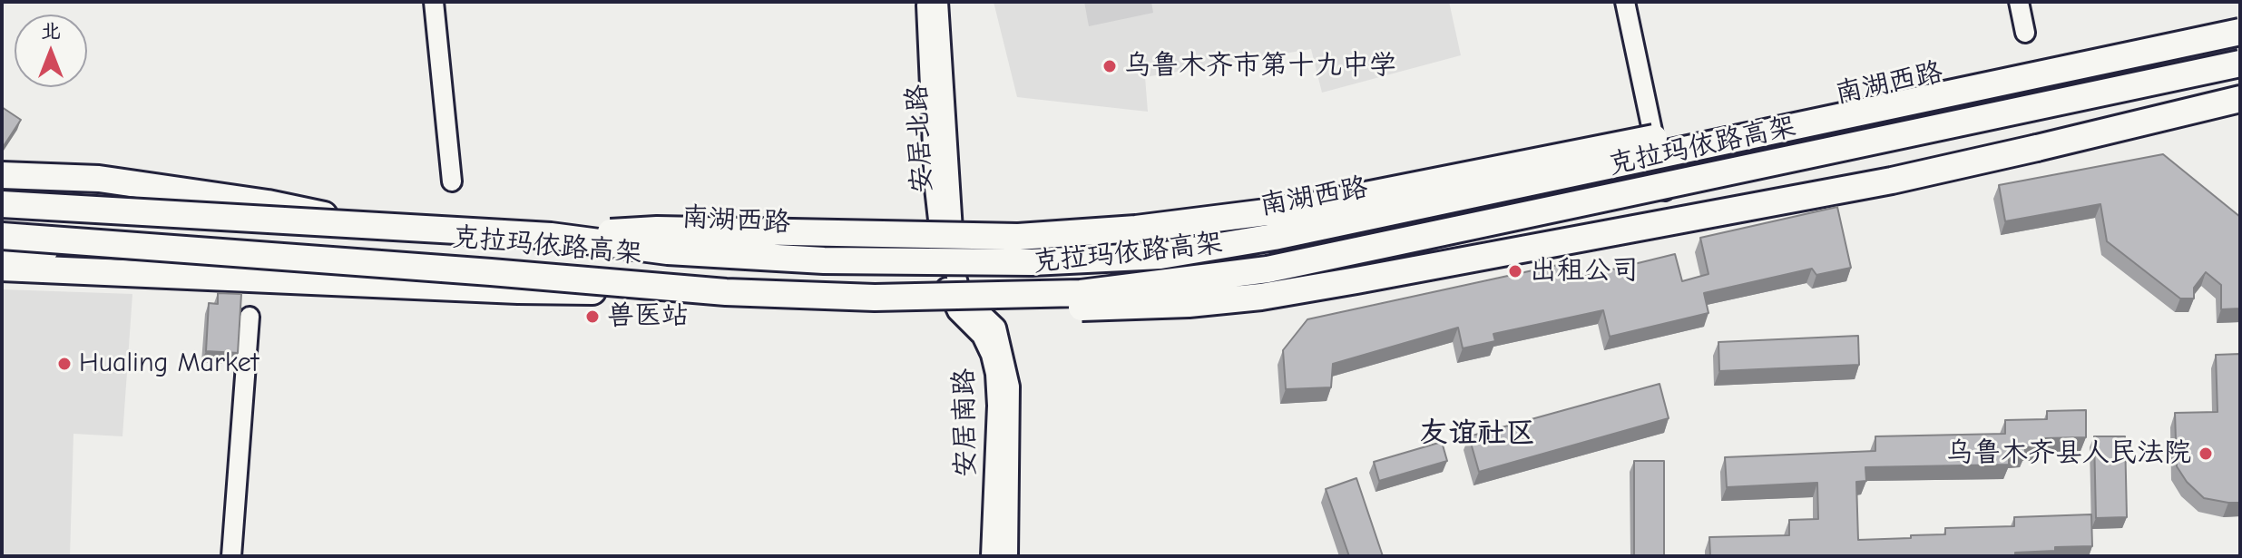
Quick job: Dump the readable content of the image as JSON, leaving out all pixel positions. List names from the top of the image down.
{
  "streets": {
    "highway": ["克拉玛依路高架"],
    "main road": ["南湖西路"],
    "street": ["安居北路", "安居南路"]
  },
  "crossings": [
    ["南湖西路", "安居北路"],
    ["南湖西路", "克拉玛依路高架"],
    ["南湖西路", "安居南路"],
    ["安居北路", "安居南路"]
  ],
  "districts": ["友谊社区"],
  "places": [
    "乌鲁木齐市第十九中学",
    "出租公司",
    "兽医站",
    "Hualing Market",
    "乌鲁木齐县人民法院"
  ],
  "north": "top"
}
